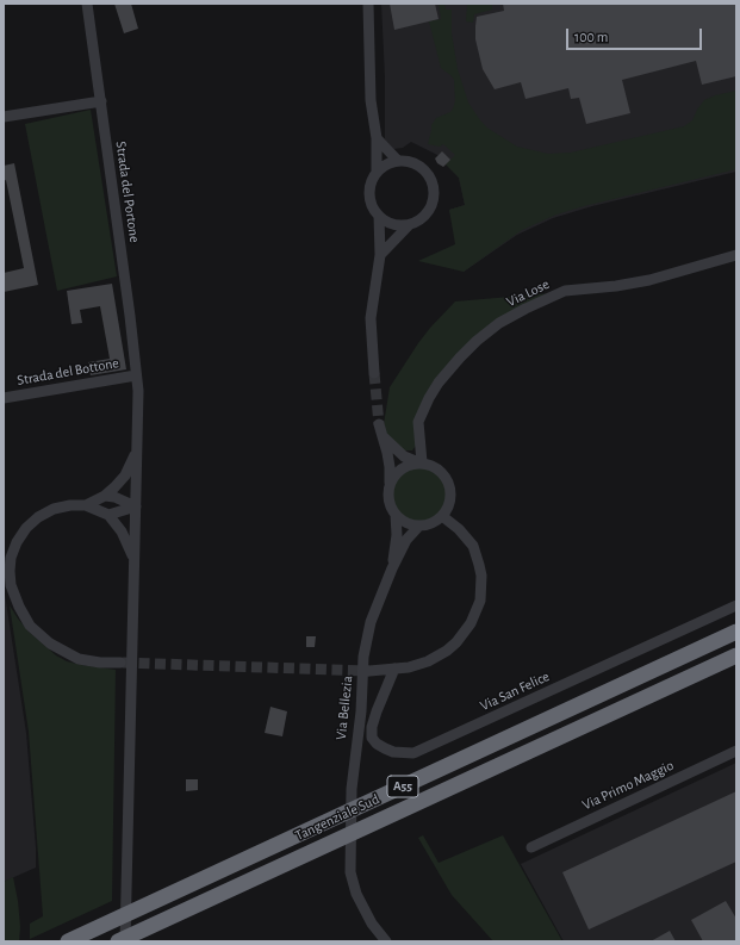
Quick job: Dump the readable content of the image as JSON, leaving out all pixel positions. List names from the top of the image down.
{
  "streets": {
    "highway": ["A55", "Tangenziale Sud"],
    "street": [
      "Strada del Portone",
      "Via Lose",
      "Strada del Bottone",
      "Via San Felice",
      "Via Bellezia",
      "Via Primo Maggio"
    ]
  },
  "crossings": [
    ["Strada del Portone", "Strada del Bottone"],
    ["Via Lose", "Via Bellezia"]
  ],
  "scale_bar": "100 m"
}
